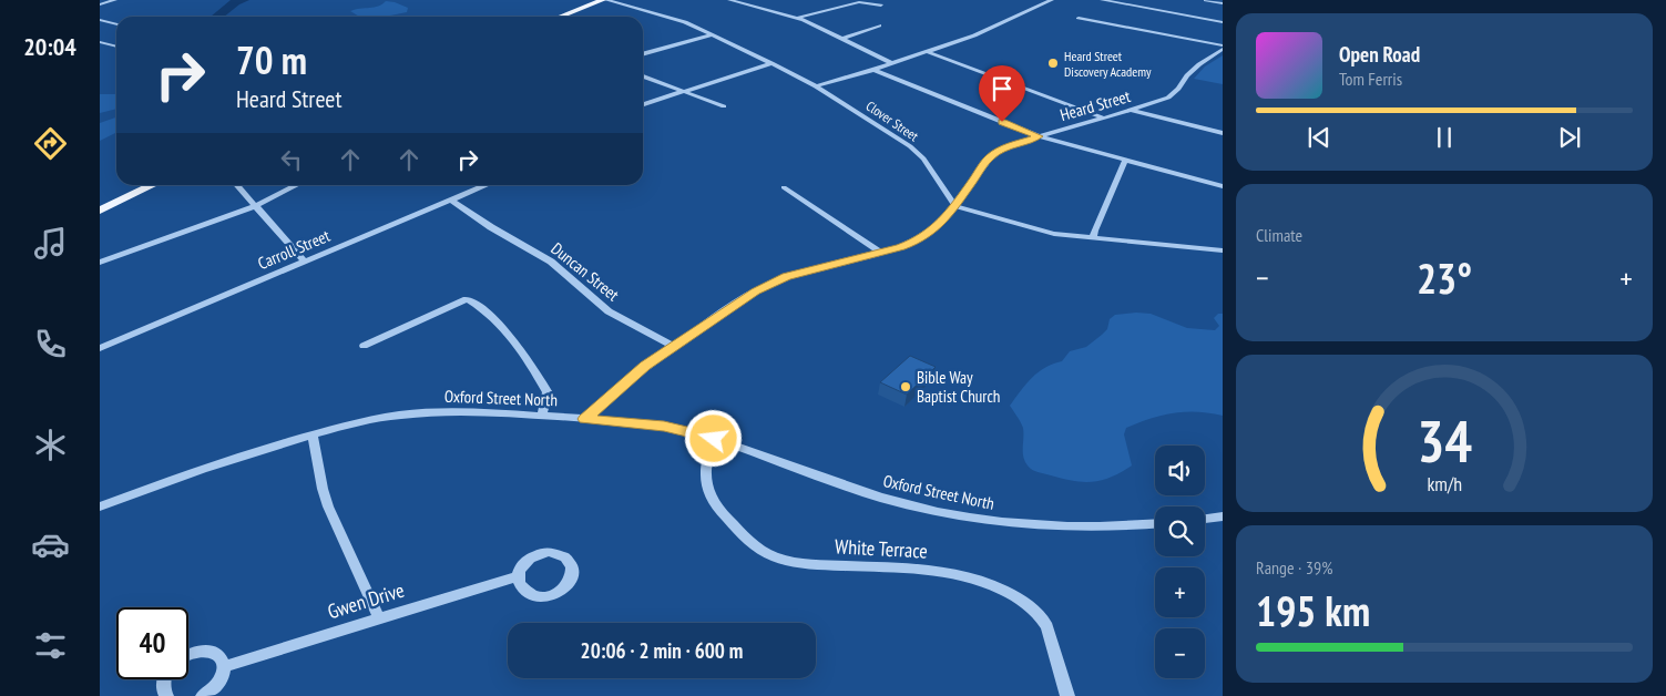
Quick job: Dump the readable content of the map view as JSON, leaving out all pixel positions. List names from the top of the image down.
{
  "streets": {
    "street": [
      "Heard Street",
      "Clover Street",
      "Carroll Street",
      "Duncan Street",
      "Oxford Street North",
      "White Terrace",
      "Gwen Drive"
    ]
  },
  "crossings": [
    ["Heard Street", "Clover Street"],
    ["Heard Street", "Duncan Street"],
    ["Heard Street", "Oxford Street North"],
    ["Carroll Street", "Duncan Street"],
    ["Oxford Street North", "White Terrace"]
  ],
  "places": ["Heard Street Discovery Academy", "Bible Way Baptist Church"],
  "page": {
    "tabs": "20:04",
    "turn": ["70 m", "Heard Street"],
    "song": ["Open Road", "Tom Ferris"],
    "tile": [
      "Climate",
      ["Range · 39%", "195 km"]
    ],
    "heat": ["−", "23°", "+"],
    "map_buttons": ["+", "−"],
    "limit": "40",
    "trip": "20:06 · 2 min · 600 m",
    "gauge": ["34", "km/h"]
  }
}
